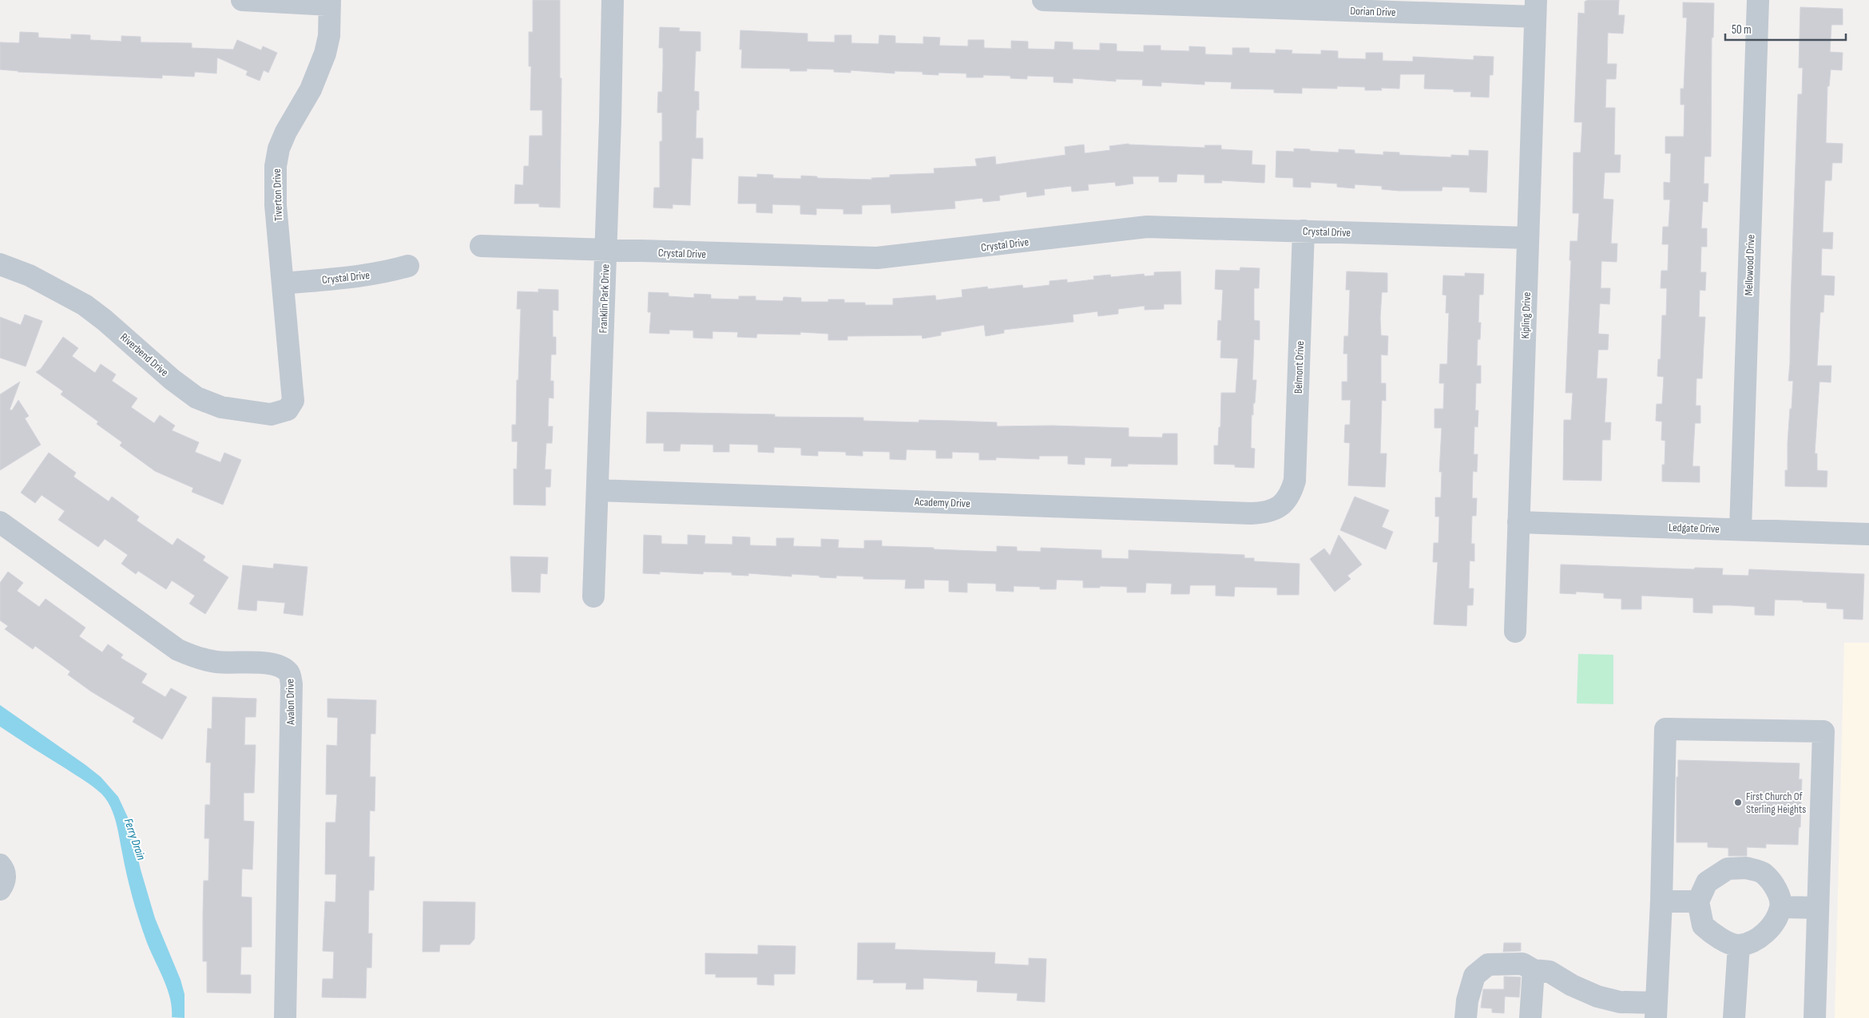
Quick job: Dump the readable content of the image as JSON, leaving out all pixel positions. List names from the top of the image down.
{
  "streets": {
    "street": [
      "Dorian Drive",
      "Tiverton Drive",
      "Crystal Drive",
      "Mellowood Drive",
      "Franklin Park Drive",
      "Kipling Drive",
      "Riverbend Drive",
      "Belmont Drive",
      "Academy Drive",
      "Ledgate Drive",
      "Avalon Drive"
    ]
  },
  "crossings": [
    ["Dorian Drive", "Kipling Drive"],
    ["Tiverton Drive", "Crystal Drive"],
    ["Tiverton Drive", "Riverbend Drive"],
    ["Crystal Drive", "Franklin Park Drive"],
    ["Crystal Drive", "Kipling Drive"],
    ["Crystal Drive", "Belmont Drive"],
    ["Mellowood Drive", "Ledgate Drive"],
    ["Franklin Park Drive", "Academy Drive"],
    ["Kipling Drive", "Ledgate Drive"],
    ["Belmont Drive", "Academy Drive"]
  ],
  "water": ["Ferry Drain"],
  "places": ["First Church Of Sterling Heights"],
  "scale_bar": "50 m"
}
